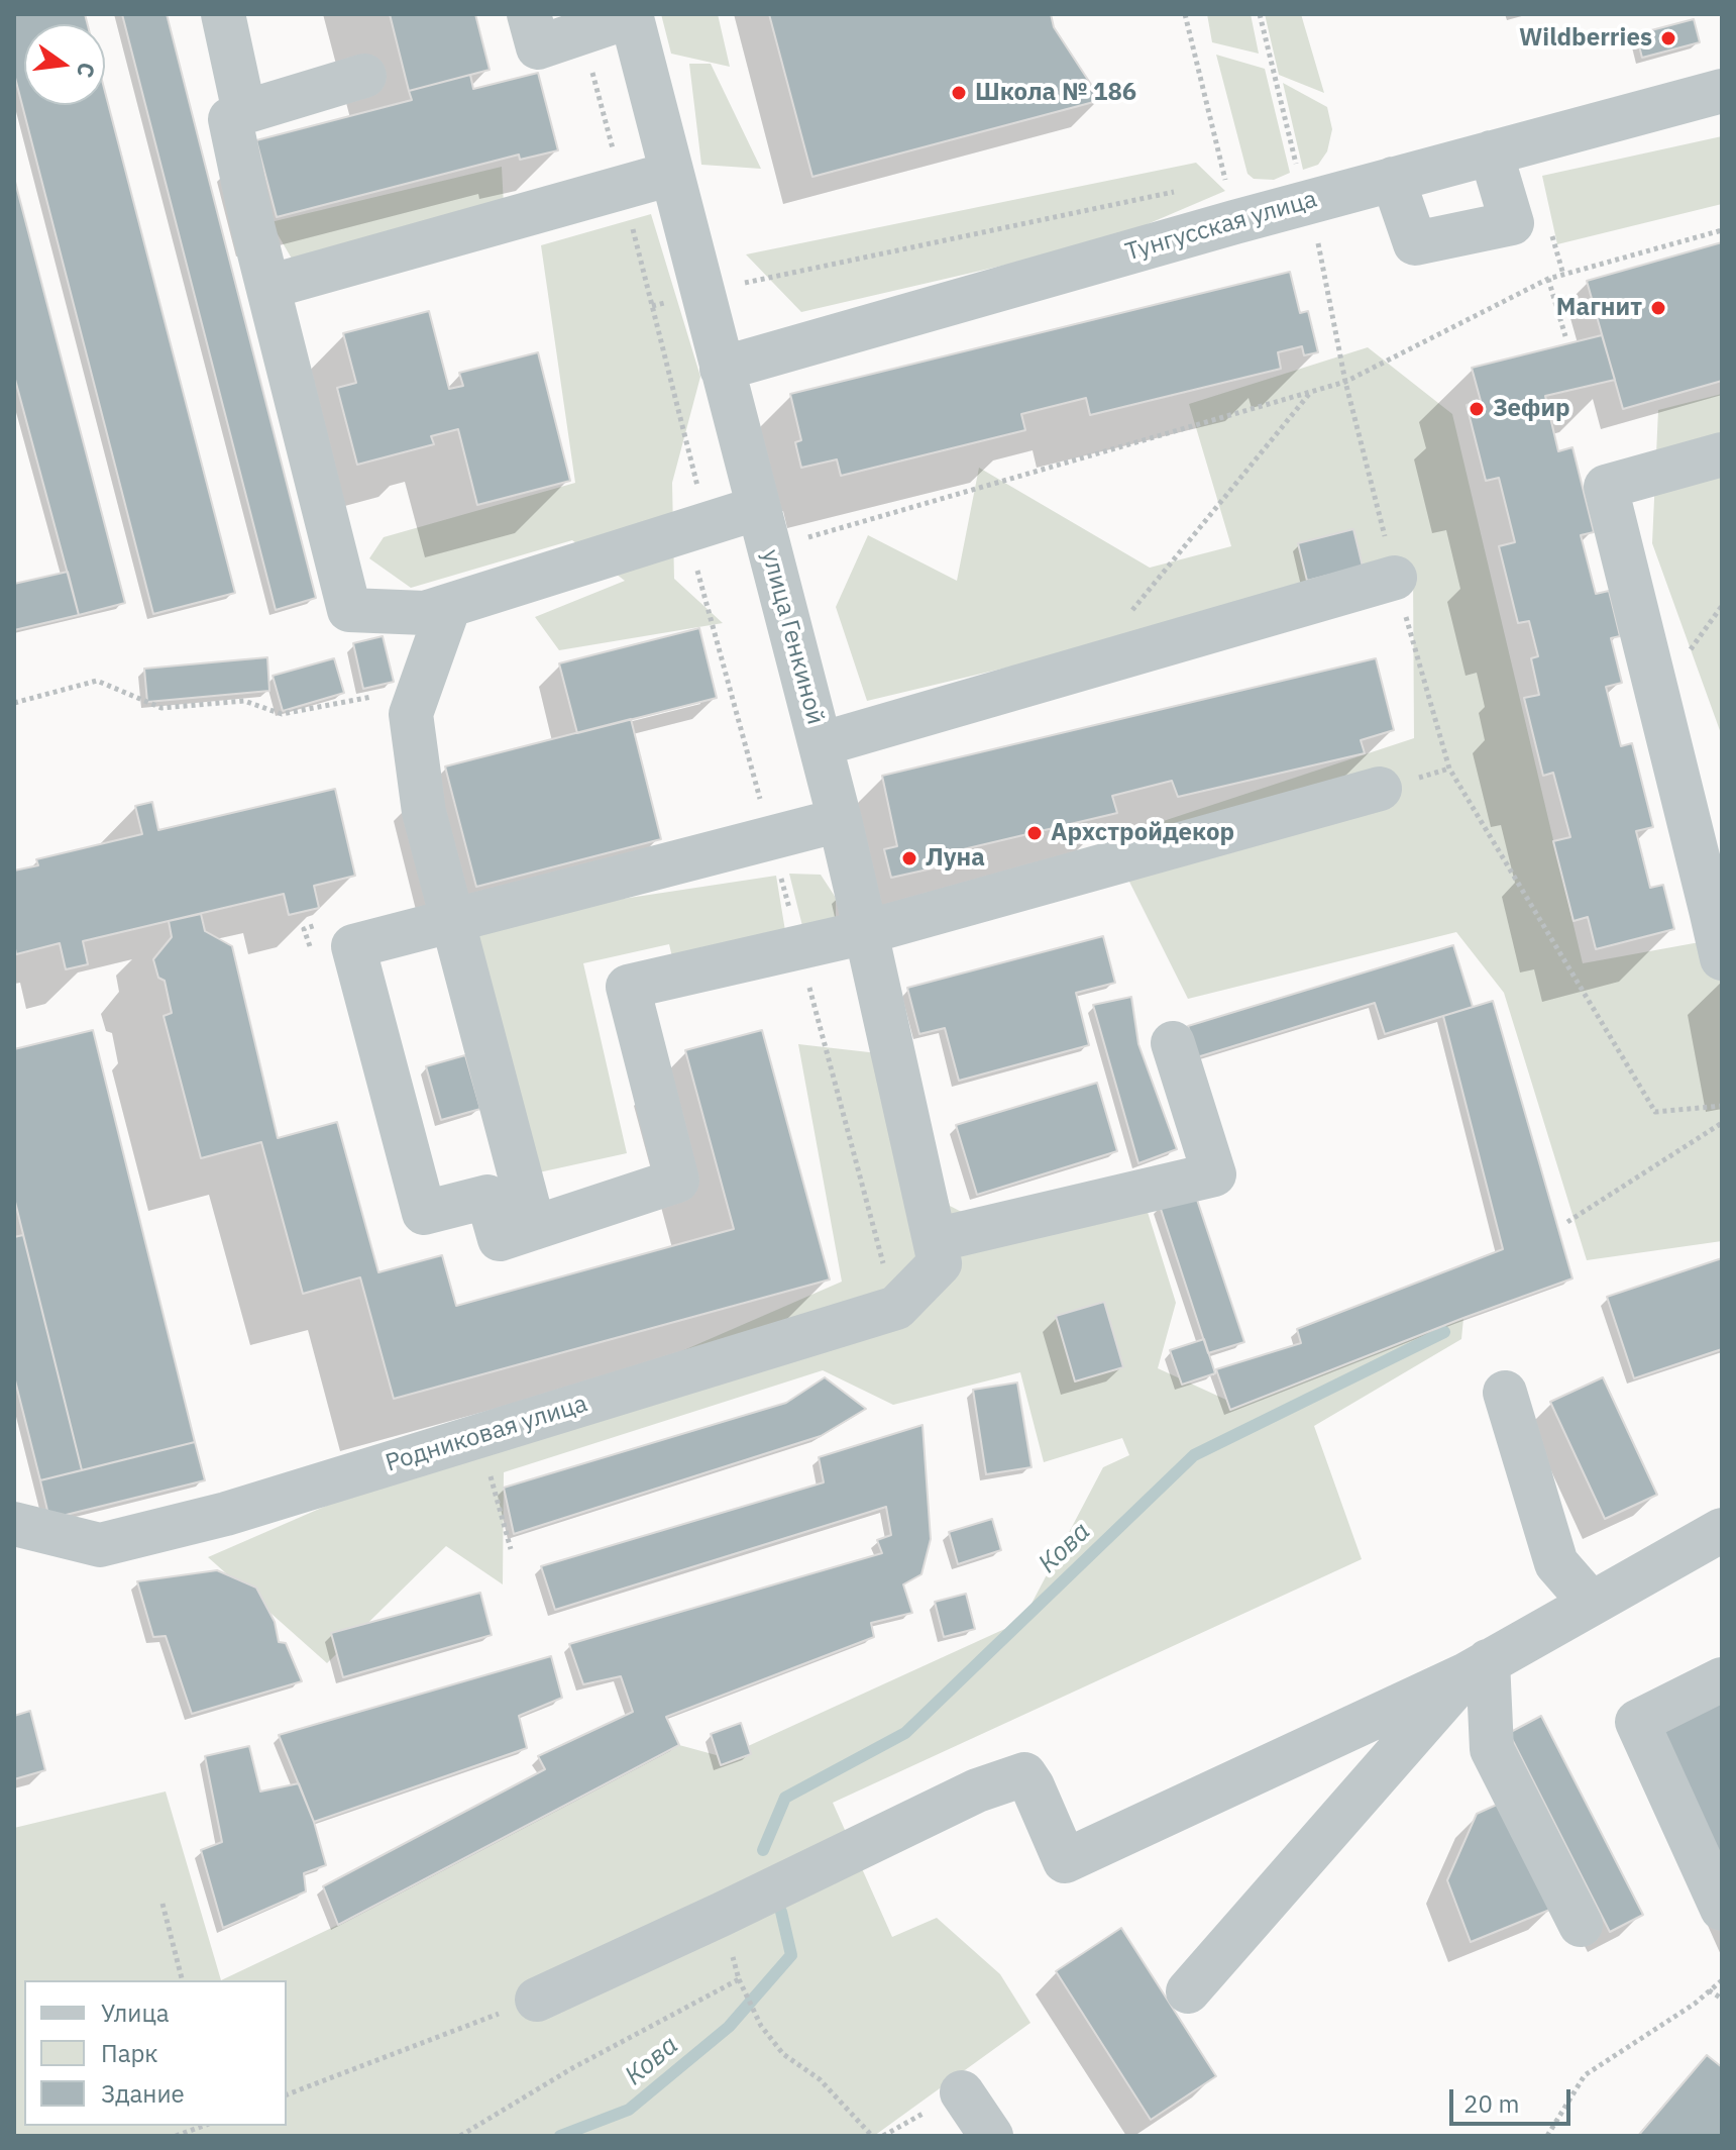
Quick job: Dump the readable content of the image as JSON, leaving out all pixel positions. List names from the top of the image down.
{
  "streets": {
    "street": ["Тунгусская улица", "улица Генкиной", "Родниковая улица"]
  },
  "crossings": [
    ["Тунгусская улица", "улица Генкиной"],
    ["улица Генкиной", "Родниковая улица"]
  ],
  "water": ["Кова"],
  "places": [
    "Wildberries",
    "Школа № 186",
    "Магнит",
    "Зефир",
    "Архстройдекор",
    "Луна"
  ],
  "legend": ["Улица", "Парк", "Здание"],
  "scale_bar": "20 m",
  "north": "right"
}
